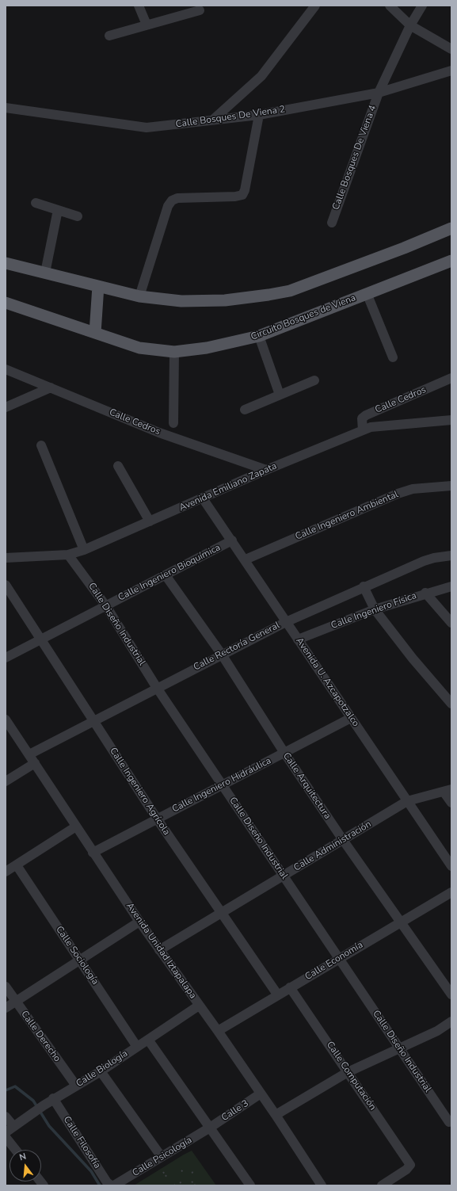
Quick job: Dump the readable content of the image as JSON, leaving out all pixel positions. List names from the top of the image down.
{
  "streets": {
    "main road": ["Circuito Bosques de Viena"],
    "street": [
      "Calle Bosques De Viena 2",
      "Calle Bosques De Viena 4",
      "Calle Cedros",
      "Avenida Emiliano Zapata",
      "Calle Ingeniero Ambiental",
      "Calle Ingeniero Bioquímica",
      "Calle Ingeniero Física",
      "Calle Diseño Industrial",
      "Calle Rectoría General",
      "Avenida U. Azcapotzalco",
      "Calle Ingeniero Hidráulica",
      "Calle Arquitectura",
      "Calle Ingeniero Agrícola",
      "Calle Administración",
      "Avenida Unidad Iztapalapa",
      "Calle Sociología",
      "Calle Economía",
      "Calle Derecho",
      "Calle Biología",
      "Calle Computación",
      "Calle 3",
      "Calle Filosofía",
      "Calle Psicología"
    ]
  },
  "crossings": [
    ["Calle Bosques De Viena 2", "Calle Bosques De Viena 4"],
    ["Calle Cedros", "Avenida Emiliano Zapata"],
    ["Avenida Emiliano Zapata", "Calle Diseño Industrial"],
    ["Avenida Emiliano Zapata", "Avenida U. Azcapotzalco"],
    ["Calle Ingeniero Ambiental", "Avenida U. Azcapotzalco"],
    ["Calle Ingeniero Bioquímica", "Calle Diseño Industrial"],
    ["Calle Ingeniero Bioquímica", "Avenida U. Azcapotzalco"],
    ["Calle Ingeniero Bioquímica", "Calle Arquitectura"],
    ["Calle Ingeniero Bioquímica", "Calle Ingeniero Agrícola"],
    ["Calle Ingeniero Física", "Avenida U. Azcapotzalco"],
    ["Calle Diseño Industrial", "Calle Rectoría General"],
    ["Calle Diseño Industrial", "Calle Ingeniero Hidráulica"],
    ["Calle Diseño Industrial", "Calle Administración"],
    ["Calle Diseño Industrial", "Calle Economía"],
    ["Calle Rectoría General", "Avenida U. Azcapotzalco"],
    ["Calle Rectoría General", "Calle Arquitectura"],
    ["Calle Rectoría General", "Calle Ingeniero Agrícola"],
    ["Calle Rectoría General", "Avenida Unidad Iztapalapa"],
    ["Avenida U. Azcapotzalco", "Calle Ingeniero Hidráulica"],
    ["Avenida U. Azcapotzalco", "Calle Administración"],
    ["Calle Ingeniero Hidráulica", "Calle Arquitectura"],
    ["Calle Ingeniero Hidráulica", "Calle Ingeniero Agrícola"],
    ["Calle Ingeniero Hidráulica", "Avenida Unidad Iztapalapa"],
    ["Calle Arquitectura", "Calle Administración"],
    ["Calle Arquitectura", "Calle Economía"],
    ["Calle Ingeniero Agrícola", "Calle Administración"],
    ["Calle Ingeniero Agrícola", "Calle Economía"],
    ["Calle Administración", "Avenida Unidad Iztapalapa"],
    ["Avenida Unidad Iztapalapa", "Calle Economía"],
    ["Avenida Unidad Iztapalapa", "Calle Biología"],
    ["Avenida Unidad Iztapalapa", "Calle 3"],
    ["Calle Sociología", "Calle Biología"],
    ["Calle Economía", "Calle Computación"],
    ["Calle Derecho", "Calle Biología"],
    ["Calle Biología", "Calle Filosofía"],
    ["Calle 3", "Calle Psicología"]
  ],
  "north": "top"
}
